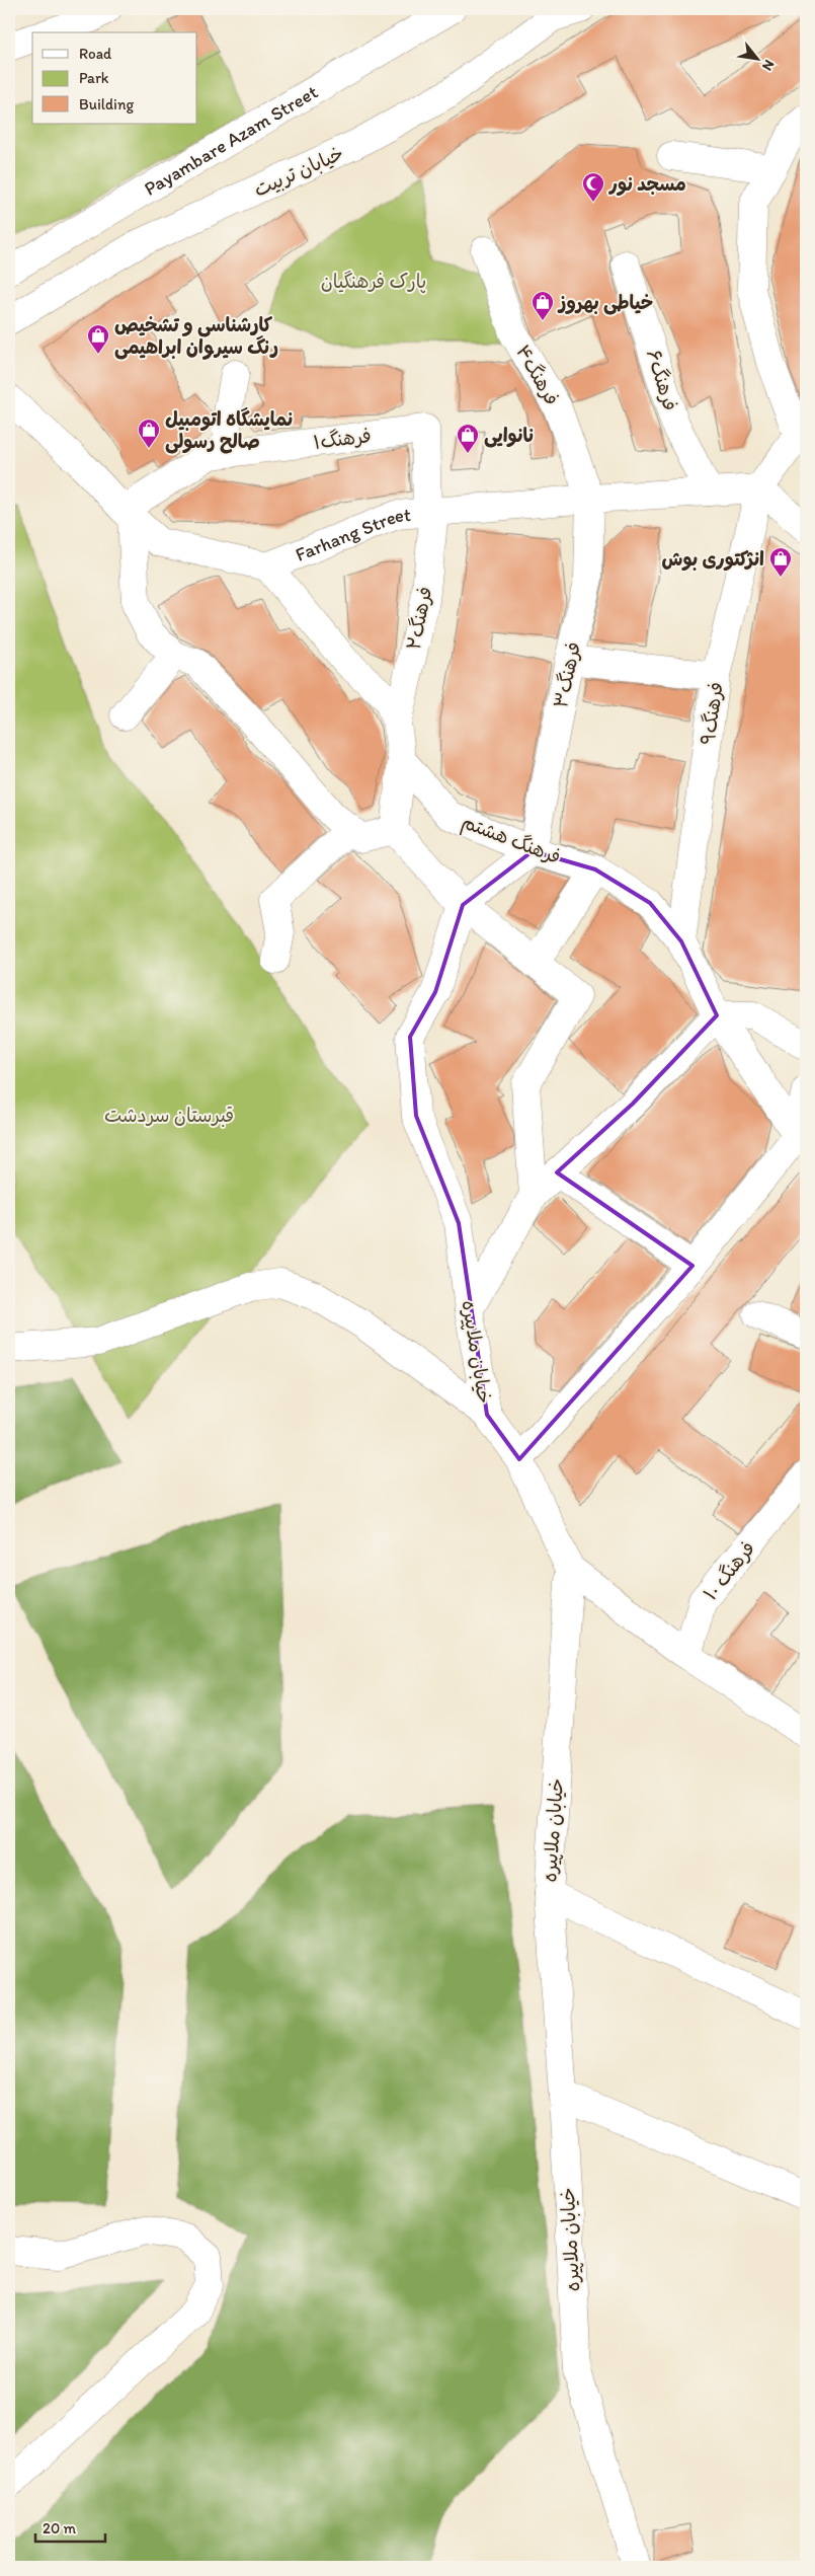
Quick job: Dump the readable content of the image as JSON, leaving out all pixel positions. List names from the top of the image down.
{
  "streets": {
    "street": [
      "Payambare Azam Street",
      "خیابان تربیت",
      "فرهنگ۴",
      "فرهنگ۶",
      "فرهنگ۱",
      "Farhang Street",
      "فرهنگ۲",
      "فرهنگ۳",
      "فرهنگ۹",
      "فرهنگ هشتم",
      "خیابان ملاپیره",
      "فرهنگ ۱۰"
    ]
  },
  "crossings": [
    ["فرهنگ۴", "Farhang Street"],
    ["فرهنگ۴", "فرهنگ۳"],
    ["فرهنگ۶", "Farhang Street"],
    ["فرهنگ۱", "فرهنگ۲"],
    ["Farhang Street", "فرهنگ۲"],
    ["Farhang Street", "فرهنگ۳"],
    ["Farhang Street", "فرهنگ۹"],
    ["فرهنگ۳", "فرهنگ هشتم"],
    ["فرهنگ۹", "فرهنگ هشتم"]
  ],
  "parks": ["پارک فرهنگیان", "قبرستان سردشت"],
  "places": {
    "mosque": ["مسجد نور"],
    "shop": [
      "خیاطی بهروز",
      "کارشناسی و تشخیص رنگ سیروان ابراهیمی",
      "نمایشگاه اتومبیل صالح رسولی",
      "نانوایی",
      "انژکتوری بوش"
    ]
  },
  "legend": ["Road", "Park", "Building"],
  "scale_bar": "20 m",
  "north": "bottom right"
}
